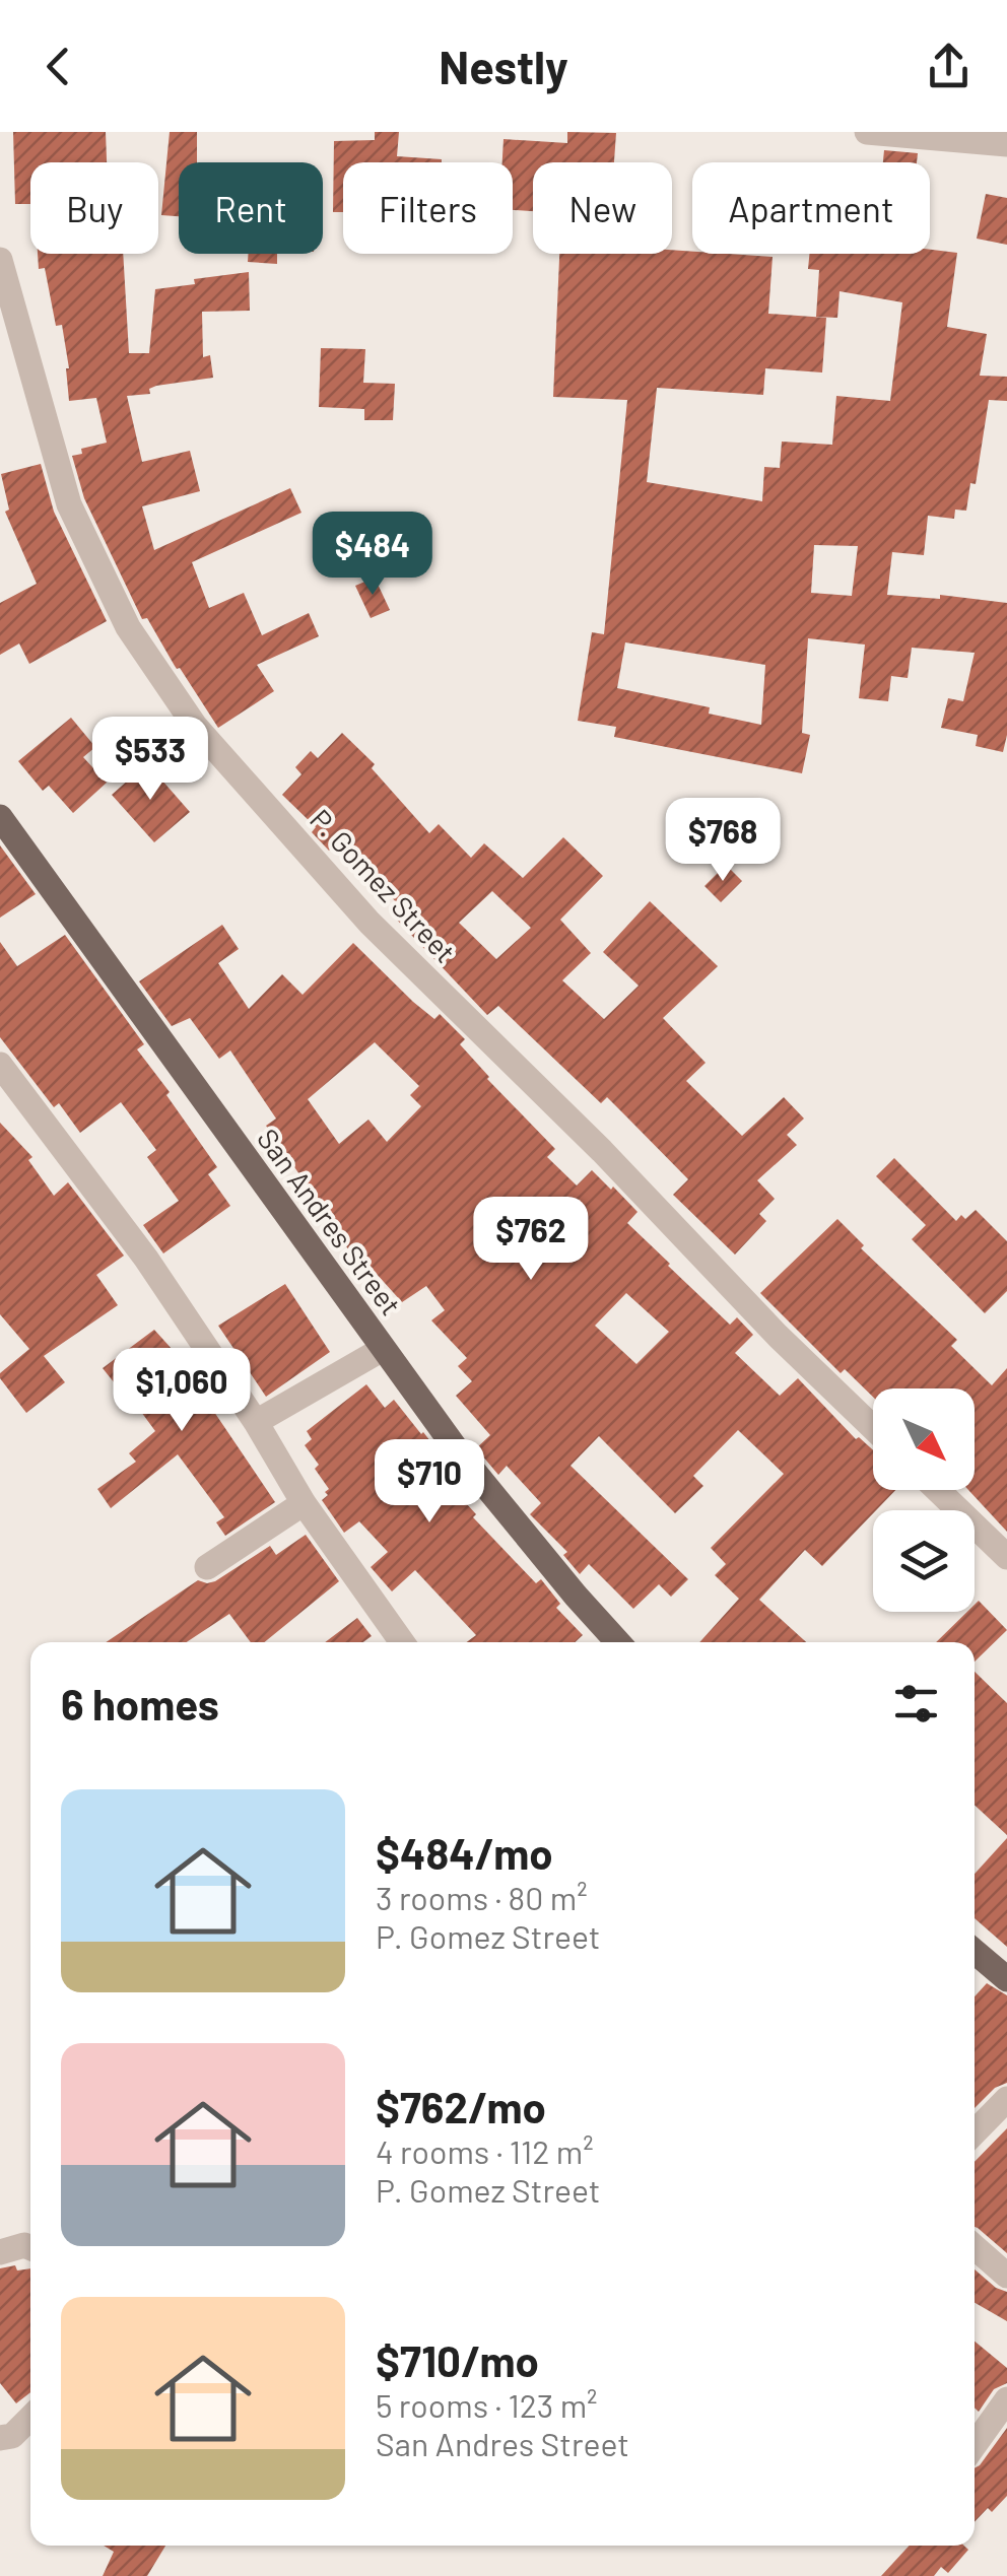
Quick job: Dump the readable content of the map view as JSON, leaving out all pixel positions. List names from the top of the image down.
{
  "streets": {
    "main road": ["San Andres Street"],
    "street": ["P. Gomez Street"]
  },
  "north": "bottom right",
  "page": {
    "header": "Nestly",
    "chip": [
      "Buy",
      "Rent",
      "Filters",
      "New",
      "Apartment"
    ],
    "price": [
      "$484",
      "$533",
      "$768",
      "$762",
      "$1,060",
      "$710"
    ],
    "heading": "6 homes",
    "list": [
      {
        "name": "$484/mo",
        "note": "3 rooms · 80 m² · P. Gomez Street"
      },
      {
        "name": "$762/mo",
        "note": "4 rooms · 112 m² · P. Gomez Street"
      },
      {
        "name": "$710/mo",
        "note": "5 rooms · 123 m² · San Andres Street"
      }
    ]
  }
}
